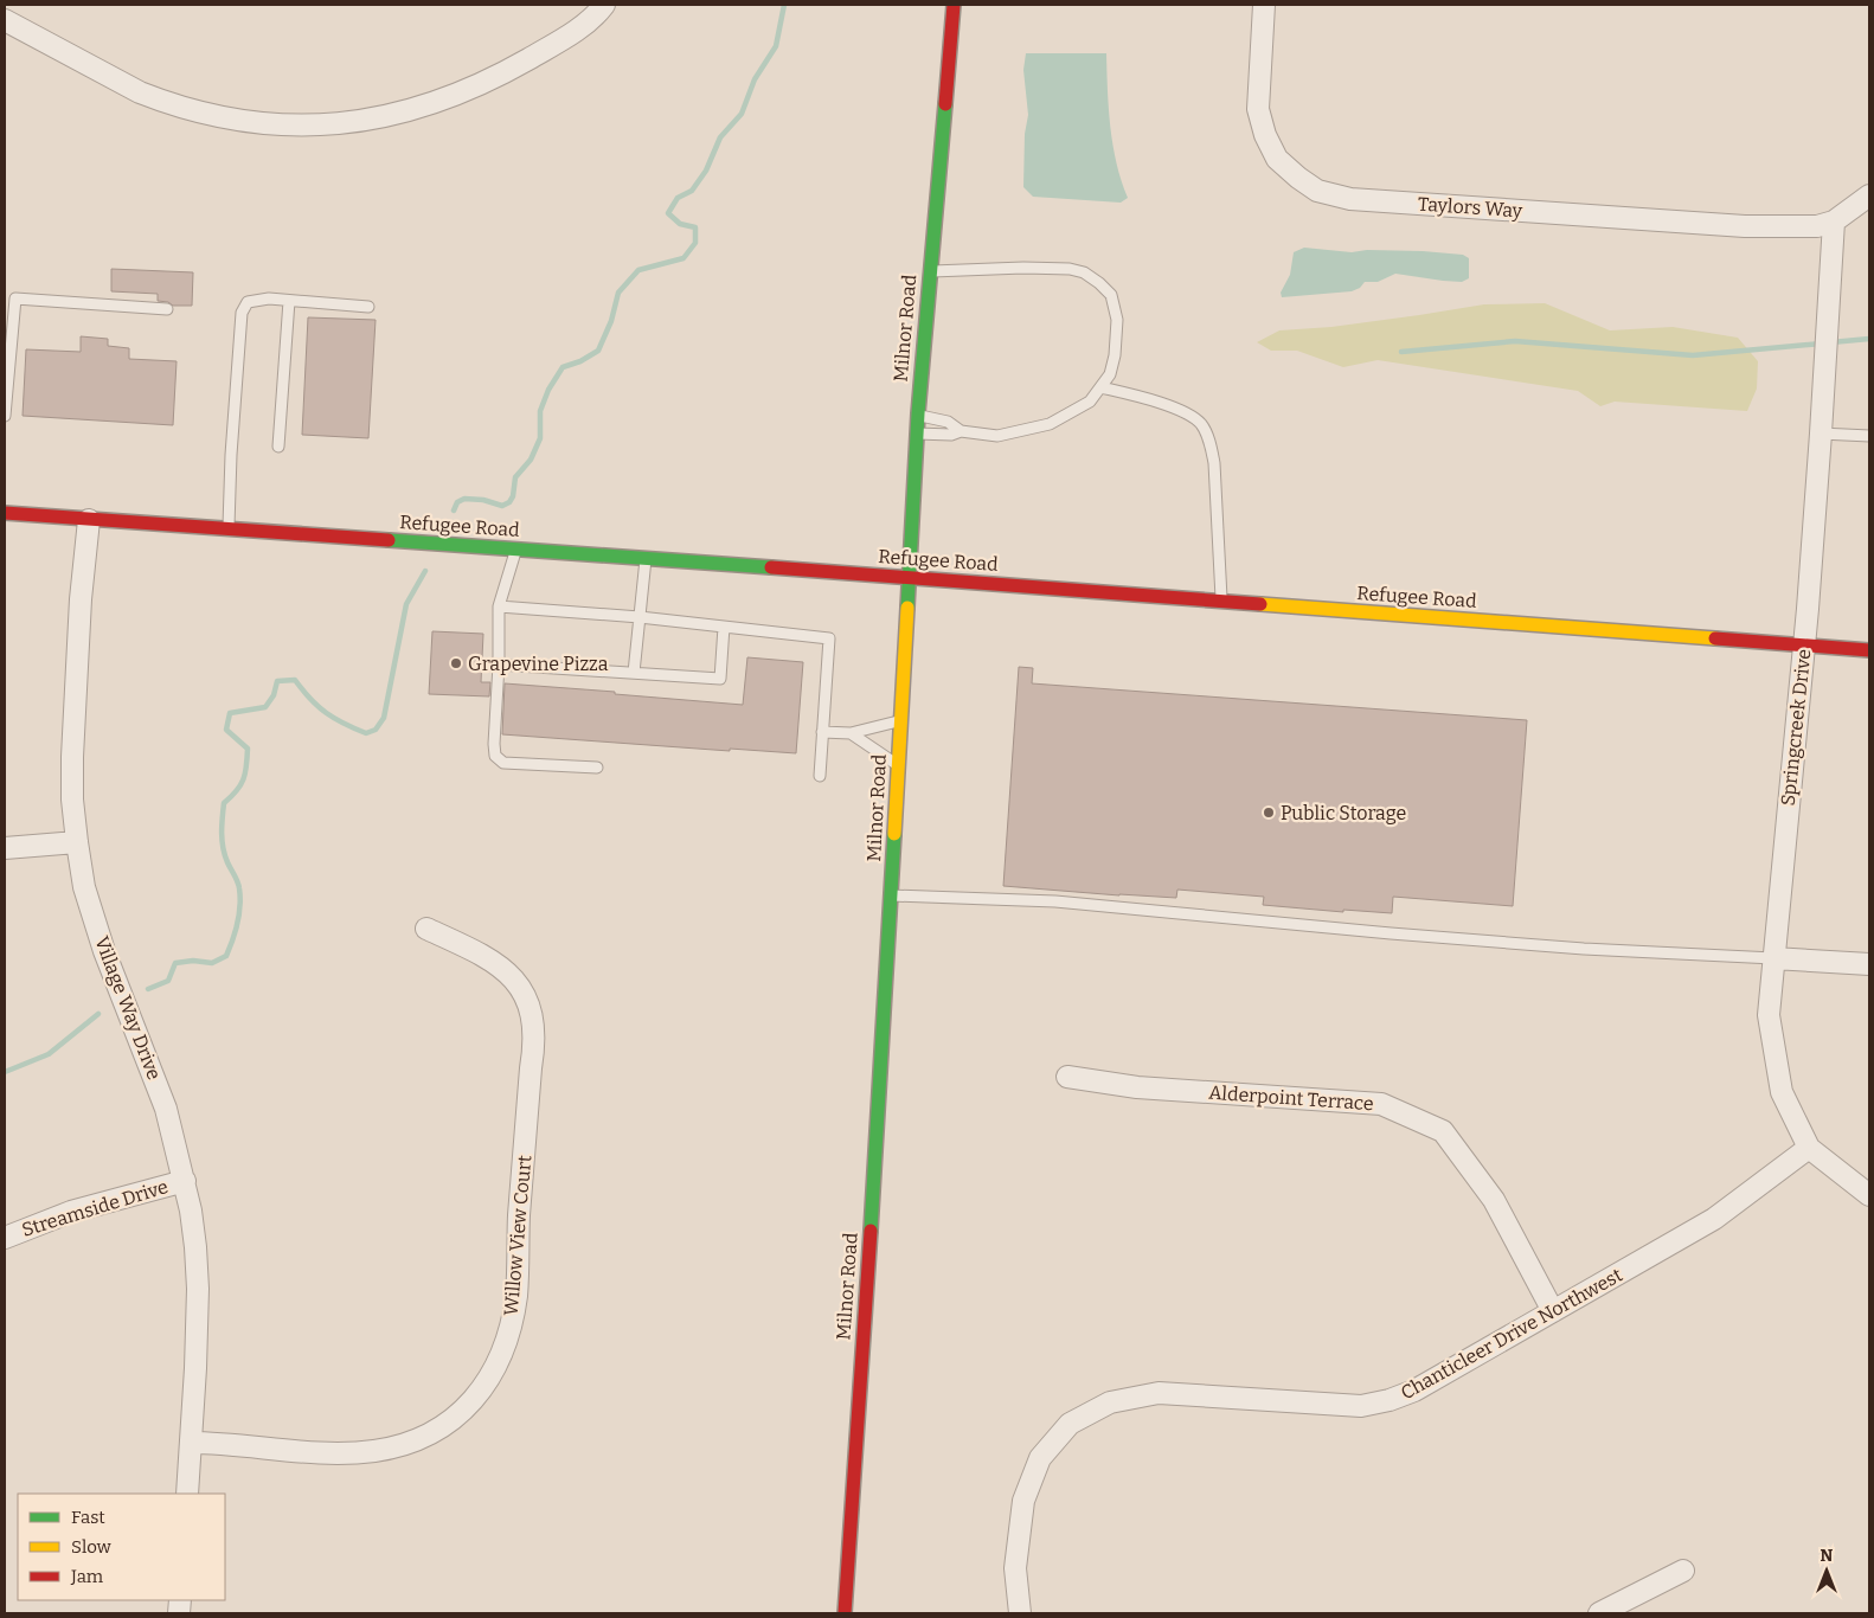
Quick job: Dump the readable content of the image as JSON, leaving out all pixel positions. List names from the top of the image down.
{
  "streets": {
    "main road": ["Milnor Road", "Refugee Road"],
    "street": [
      "Taylors Way",
      "Springcreek Drive",
      "Village Way Drive",
      "Alderpoint Terrace",
      "Streamside Drive",
      "Willow View Court",
      "Chanticleer Drive Northwest"
    ]
  },
  "crossings": [
    ["Taylors Way", "Springcreek Drive"],
    ["Milnor Road", "Refugee Road"],
    ["Refugee Road", "Springcreek Drive"],
    ["Refugee Road", "Village Way Drive"],
    ["Springcreek Drive", "Chanticleer Drive Northwest"],
    ["Village Way Drive", "Streamside Drive"],
    ["Village Way Drive", "Willow View Court"],
    ["Alderpoint Terrace", "Chanticleer Drive Northwest"]
  ],
  "places": ["Grapevine Pizza", "Public Storage"],
  "legend": ["Fast", "Slow", "Jam"],
  "north": "top"
}
